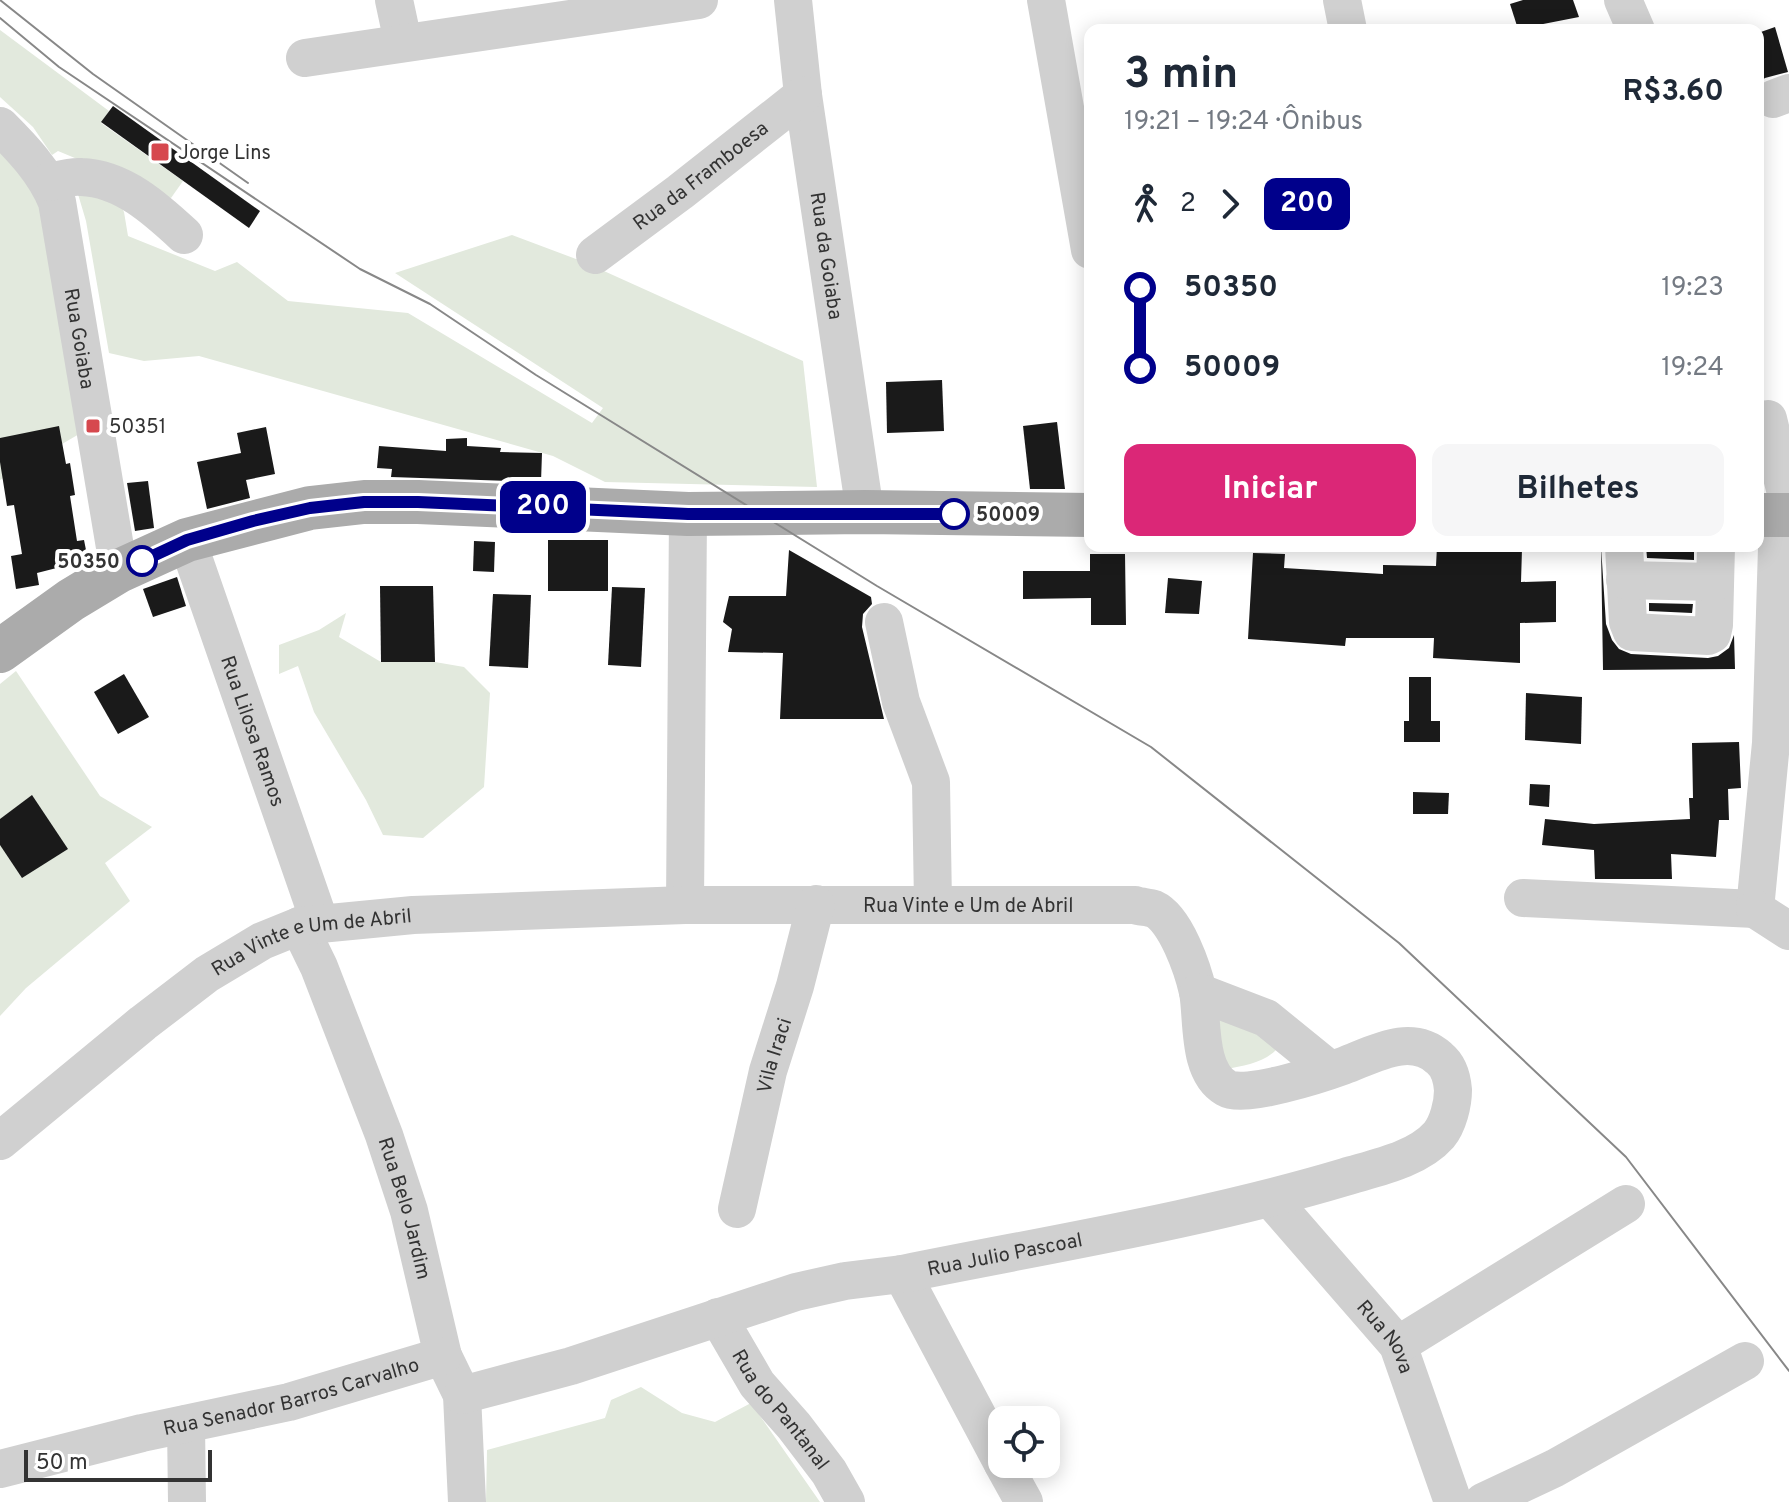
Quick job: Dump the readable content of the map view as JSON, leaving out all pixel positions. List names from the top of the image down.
{
  "streets": {
    "street": [
      "Rua da Framboesa",
      "Rua da Goiaba",
      "Rua Goiaba",
      "Rua Lilosa Ramos",
      "Rua Vinte e Um de Abril",
      "Vila Iraci",
      "Rua Belo Jardim",
      "Rua Julio Pascoal",
      "Rua Nova",
      "Rua Senador Barros Carvalho",
      "Rua do Pantanal"
    ]
  },
  "crossings": [
    ["Rua da Framboesa", "Rua da Goiaba"],
    ["Rua Lilosa Ramos", "Rua Vinte e Um de Abril"],
    ["Rua Lilosa Ramos", "Rua Belo Jardim"],
    ["Rua Vinte e Um de Abril", "Vila Iraci"],
    ["Rua Vinte e Um de Abril", "Rua Belo Jardim"],
    ["Rua Vinte e Um de Abril", "Rua Julio Pascoal"],
    ["Rua Belo Jardim", "Rua Julio Pascoal"],
    ["Rua Belo Jardim", "Rua Senador Barros Carvalho"],
    ["Rua Julio Pascoal", "Rua Nova"],
    ["Rua Julio Pascoal", "Rua do Pantanal"]
  ],
  "places": {
    "transit": ["Jorge Lins", "50351"],
    "other": ["50009", "50350"]
  },
  "lines": ["bus line 200"],
  "scale_bar": "50 m",
  "page": {
    "on_map": "200",
    "heading": ["3 min", "19:21 – 19:24 · Ônibus", "R$3.60"],
    "legs": ["2", "200"],
    "list": [
      {
        "name": "50350",
        "value": "19:23"
      },
      {
        "name": "50009",
        "value": "19:24"
      }
    ],
    "buttons": ["Iniciar", "Bilhetes"],
    "scale": "50 m"
  }
}
